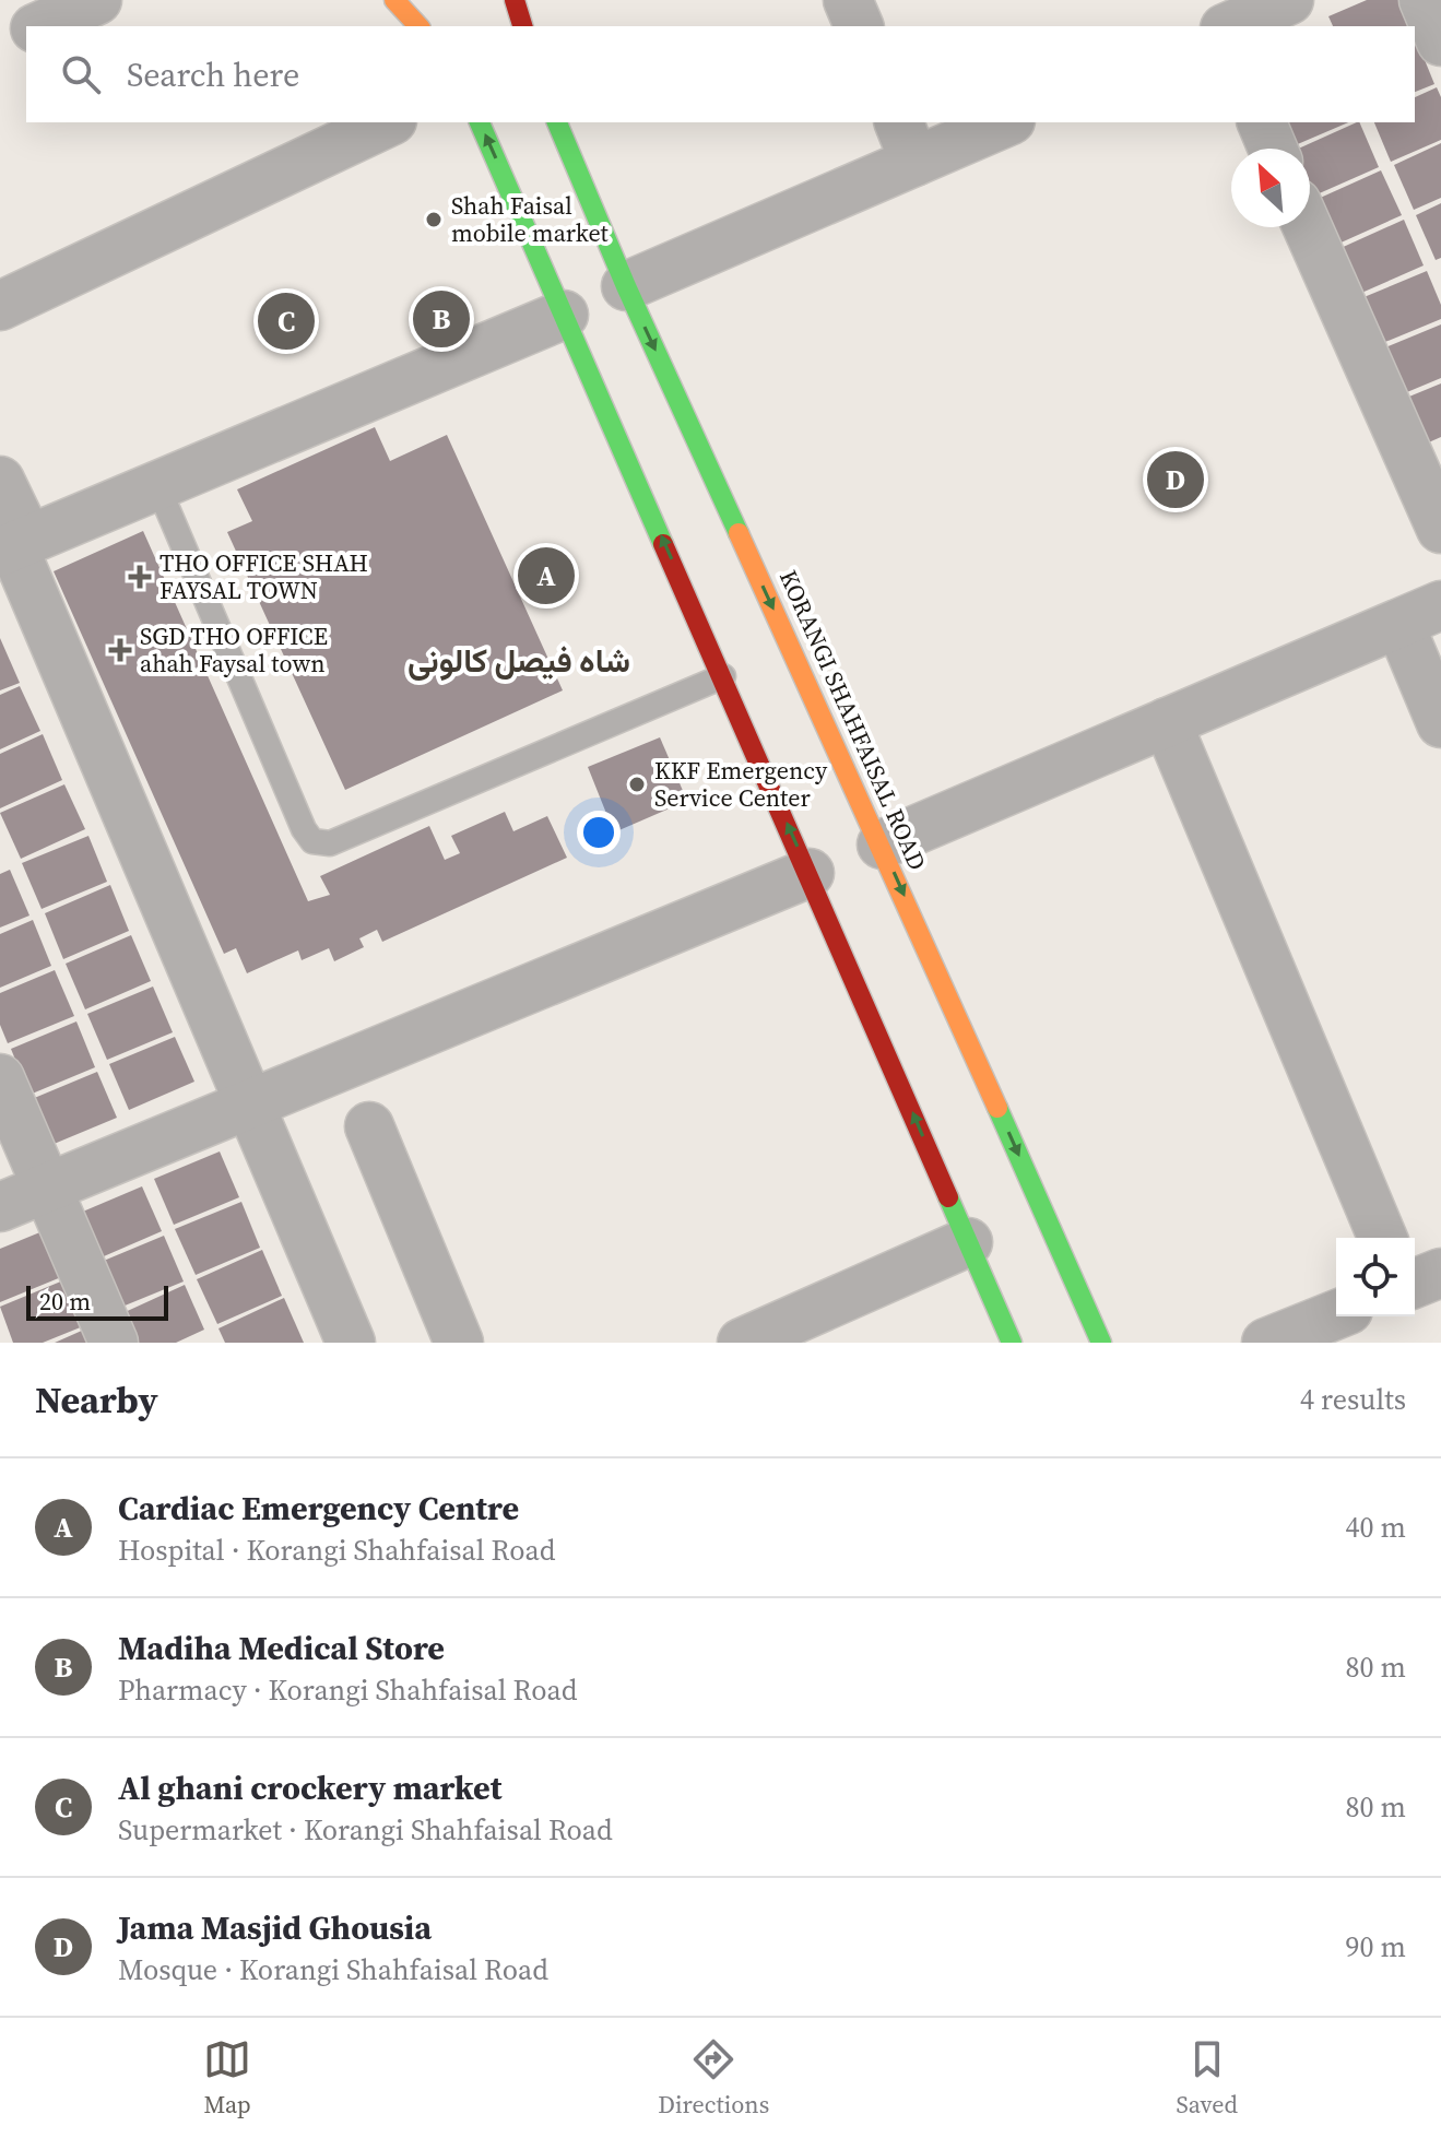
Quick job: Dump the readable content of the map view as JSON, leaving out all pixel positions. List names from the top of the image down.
{
  "streets": {
    "main road": ["KORANGI SHAHFAISAL ROAD"]
  },
  "districts": ["شاہ فیصل کالونی"],
  "places": {
    "other": ["Shah Faisal mobile market", "KKF Emergency Service Center"],
    "health": ["THO OFFICE SHAH FAYSAL TOWN", "SGD THO OFFICE ahah Faysal town"]
  },
  "scale_bar": "20 m",
  "north": "top left",
  "page": {
    "search": "Search here",
    "pins": [
      "B",
      "C",
      "D",
      "A"
    ],
    "scale": "20 m",
    "heading": ["Nearby", "4 results"],
    "list": [
      {
        "mark": "A",
        "name": "Cardiac Emergency Centre",
        "note": "Hospital · Korangi Shahfaisal Road",
        "value": "40 m"
      },
      {
        "mark": "B",
        "name": "Madiha Medical Store",
        "note": "Pharmacy · Korangi Shahfaisal Road",
        "value": "80 m"
      },
      {
        "mark": "C",
        "name": "Al ghani crockery market",
        "note": "Supermarket · Korangi Shahfaisal Road",
        "value": "80 m"
      },
      {
        "mark": "D",
        "name": "Jama Masjid Ghousia",
        "note": "Mosque · Korangi Shahfaisal Road",
        "value": "90 m"
      }
    ],
    "nav": ["Map", "Directions", "Saved"]
  }
}
